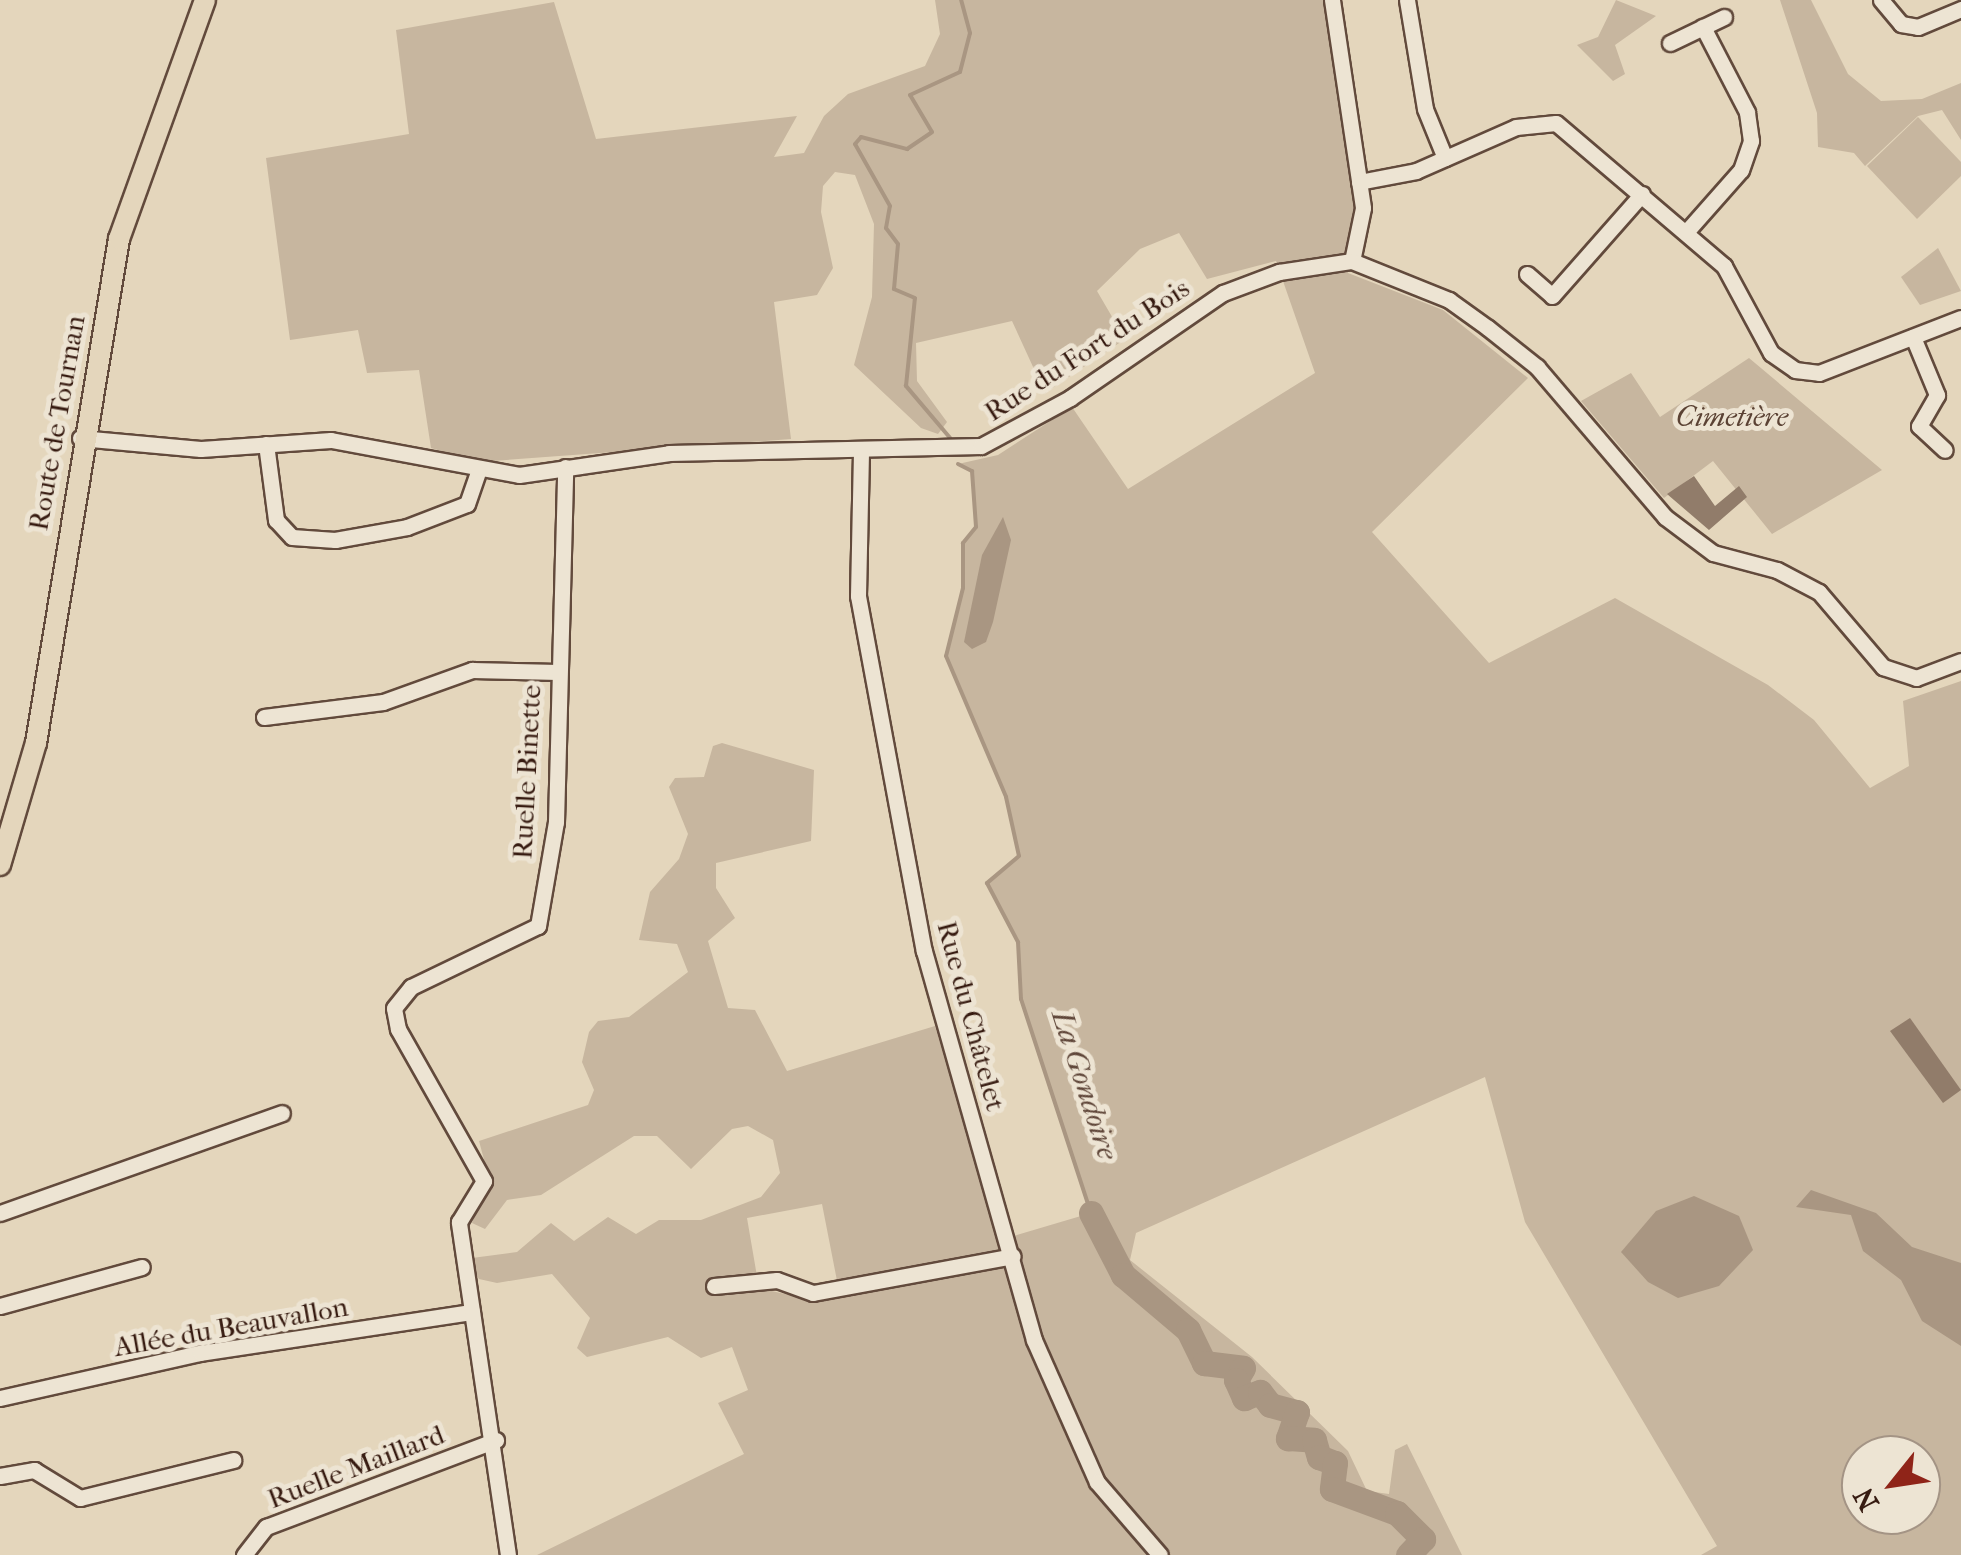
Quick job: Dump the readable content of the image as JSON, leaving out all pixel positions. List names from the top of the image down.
{
  "streets": {
    "main road": ["Route de Tournan"],
    "street": [
      "Rue du Fort du Bois",
      "Ruelle Binette",
      "Rue du Châtelet",
      "Allée du Beauvallon",
      "Ruelle Maillard"
    ]
  },
  "crossings": [
    ["Rue du Fort du Bois", "Route de Tournan"],
    ["Rue du Fort du Bois", "Ruelle Binette"],
    ["Rue du Fort du Bois", "Rue du Châtelet"],
    ["Ruelle Binette", "Allée du Beauvallon"],
    ["Ruelle Binette", "Ruelle Maillard"]
  ],
  "water": ["La Gondoire"],
  "parks": ["Cimetière"],
  "north": "bottom left"
}
